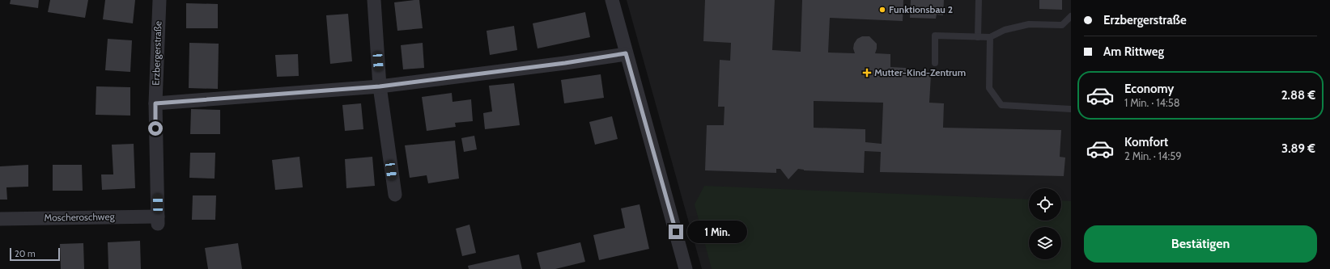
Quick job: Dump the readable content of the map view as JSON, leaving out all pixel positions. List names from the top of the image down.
{
  "streets": {
    "street": ["Erzbergerstraße", "Moscheroschweg"]
  },
  "crossings": [
    ["Erzbergerstraße", "Moscheroschweg"]
  ],
  "places": {
    "other": ["Funktionsbau 2"],
    "health": ["Mutter-Kind-Zentrum"]
  },
  "scale_bar": "20 m",
  "page": {
    "banner": ["Erzbergerstraße", "Am Rittweg"],
    "list": [
      {
        "name": "Economy",
        "note": "1 Min. · 14:58",
        "value": "2.88 €"
      },
      {
        "name": "Komfort",
        "note": "2 Min. · 14:59",
        "value": "3.89 €"
      }
    ],
    "buttons": "Bestätigen",
    "bubble": "1 Min.",
    "scale": "20 m"
  }
}
